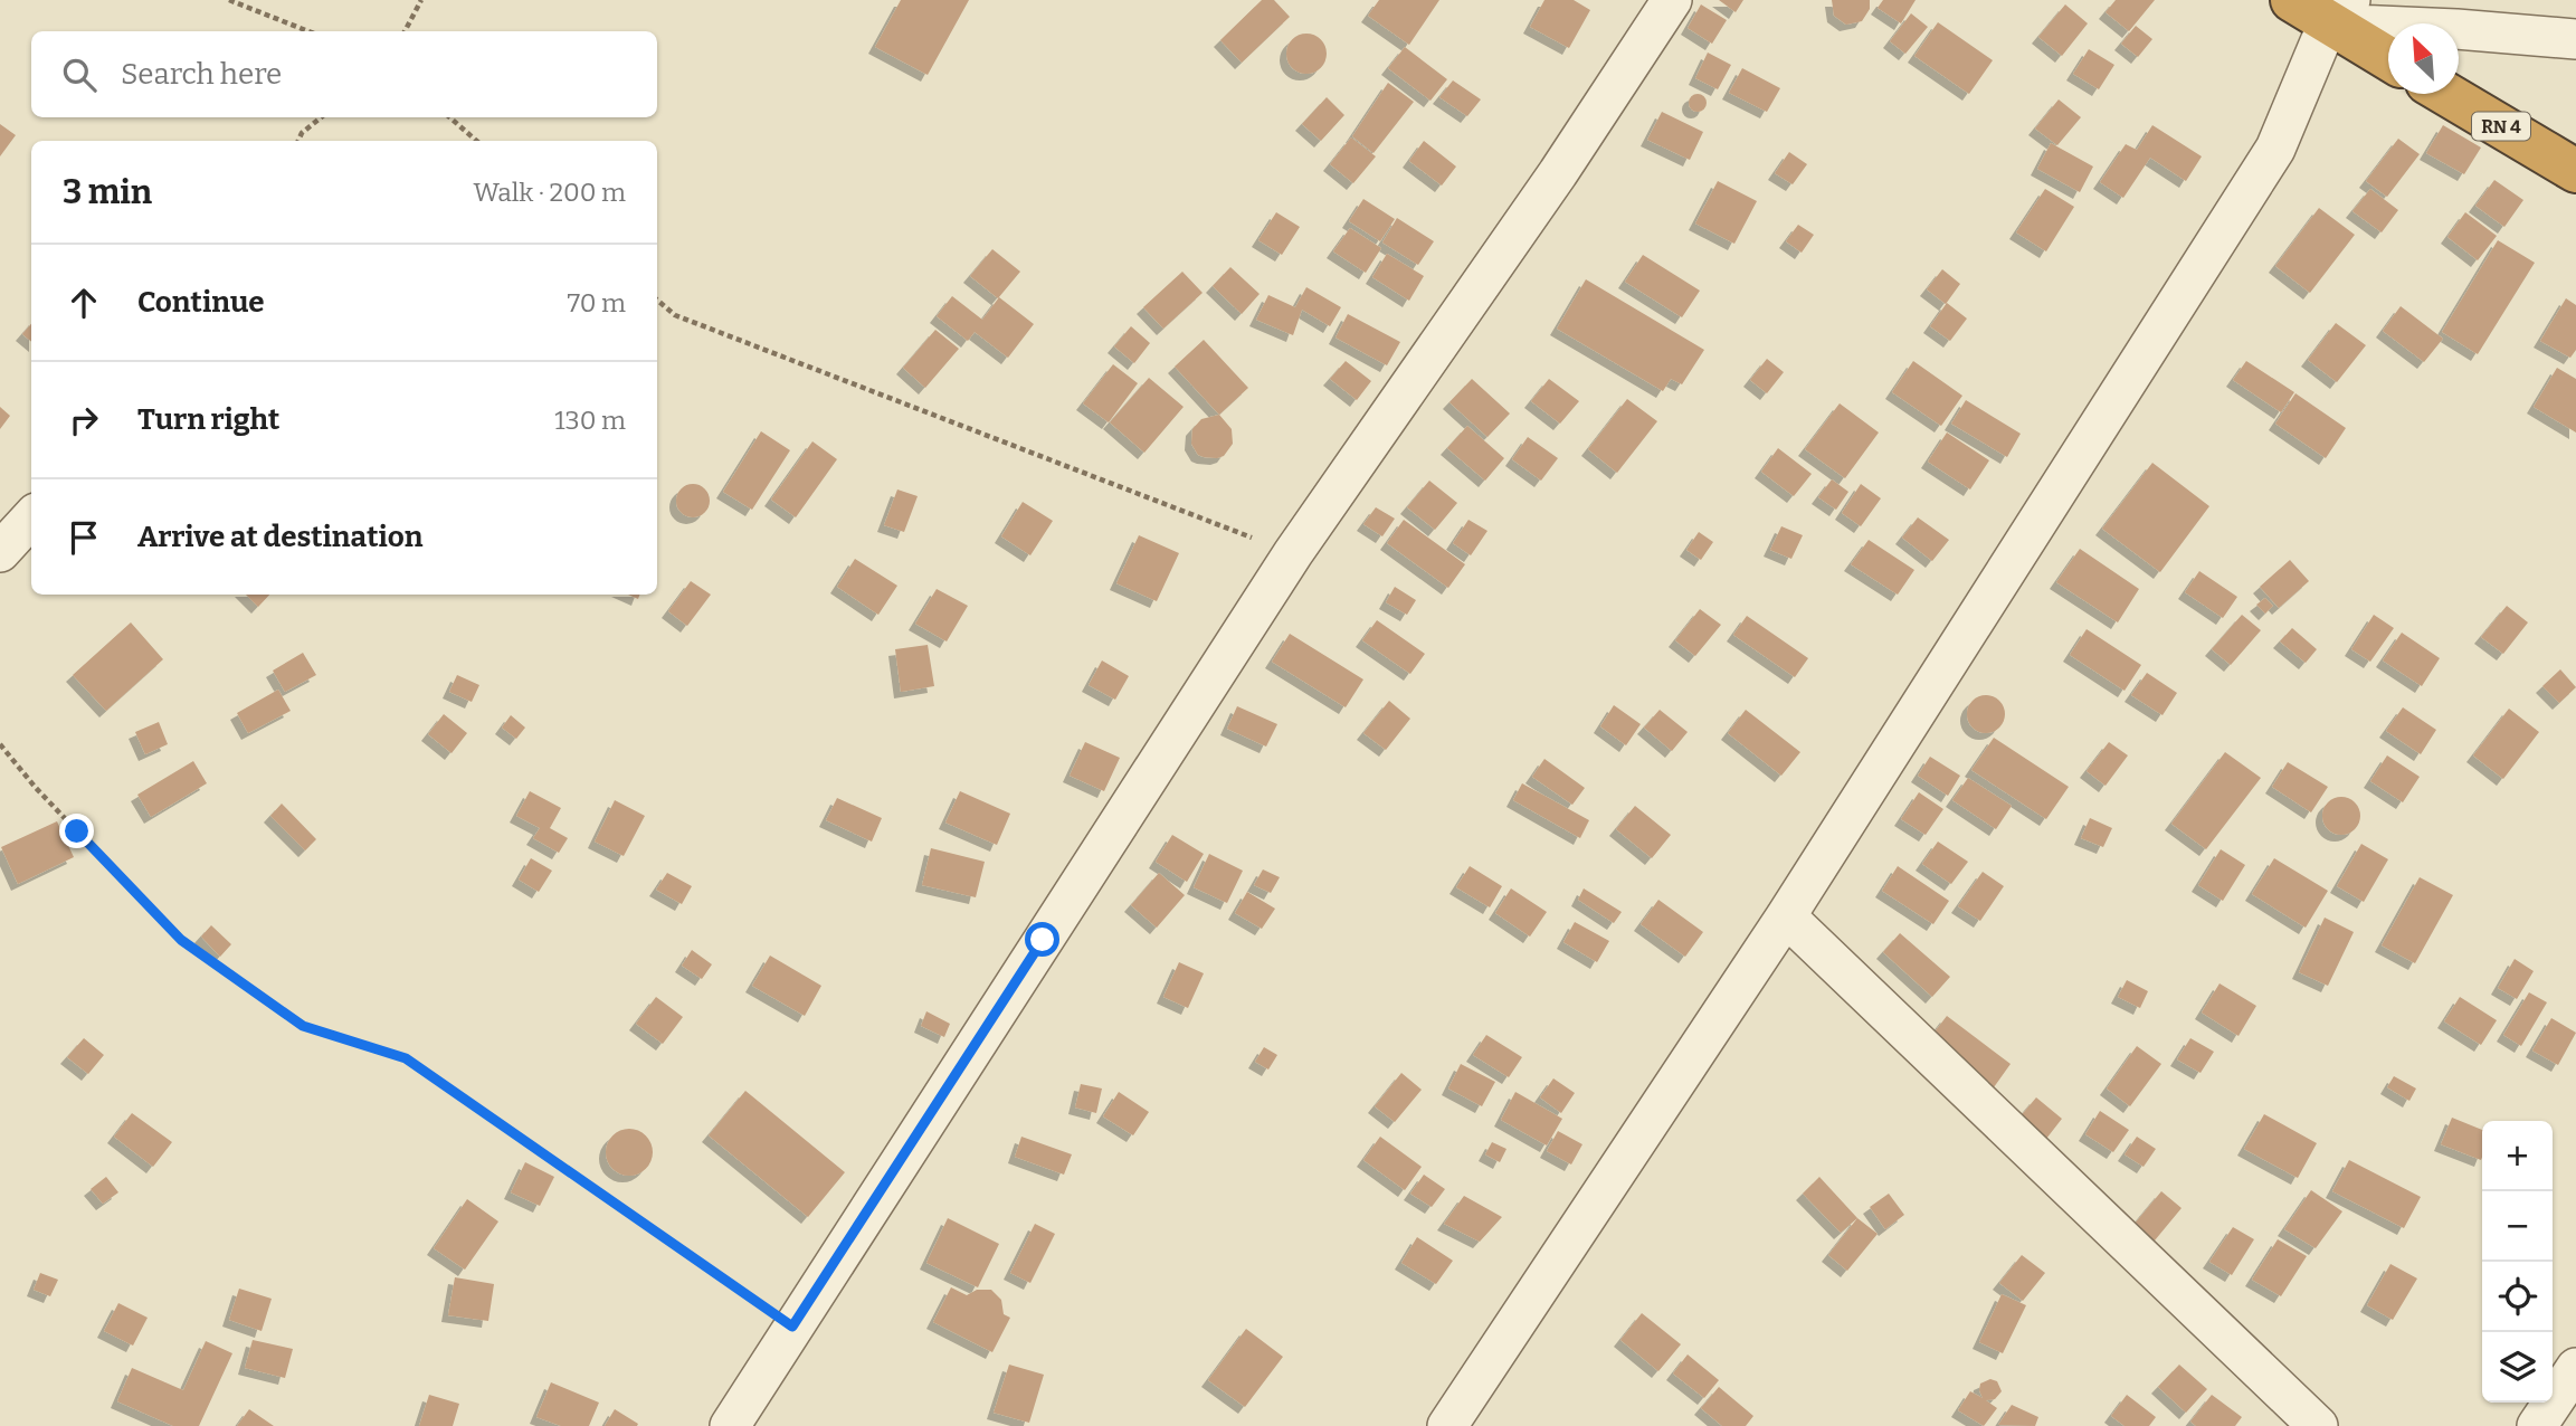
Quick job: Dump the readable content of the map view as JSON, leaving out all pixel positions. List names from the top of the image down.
{
  "streets": {
    "highway": ["RN 4"]
  },
  "north": "top left",
  "page": {
    "search": "Search here",
    "heading": ["3 min", "Walk · 200 m"],
    "list": [
      ["Continue", "70 m"],
      ["Turn right", "130 m"],
      "Arrive at destination"
    ],
    "map_buttons": ["+", "−"]
  }
}
